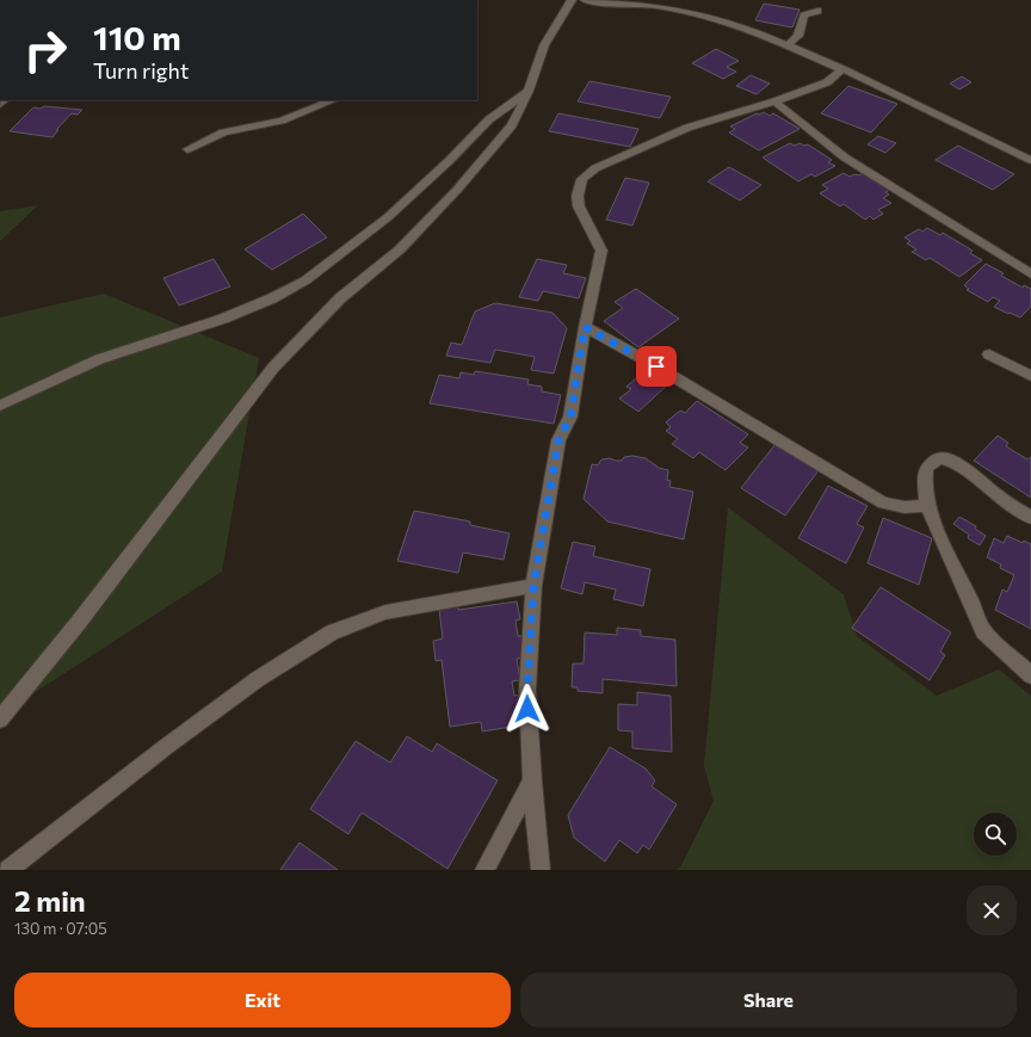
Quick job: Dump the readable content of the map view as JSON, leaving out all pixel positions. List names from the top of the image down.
{
  "page": {
    "turn": ["110 m", "Turn right"],
    "heading": ["2 min", "130 m · 07:05"],
    "buttons": ["Exit", "Share"]
  }
}
